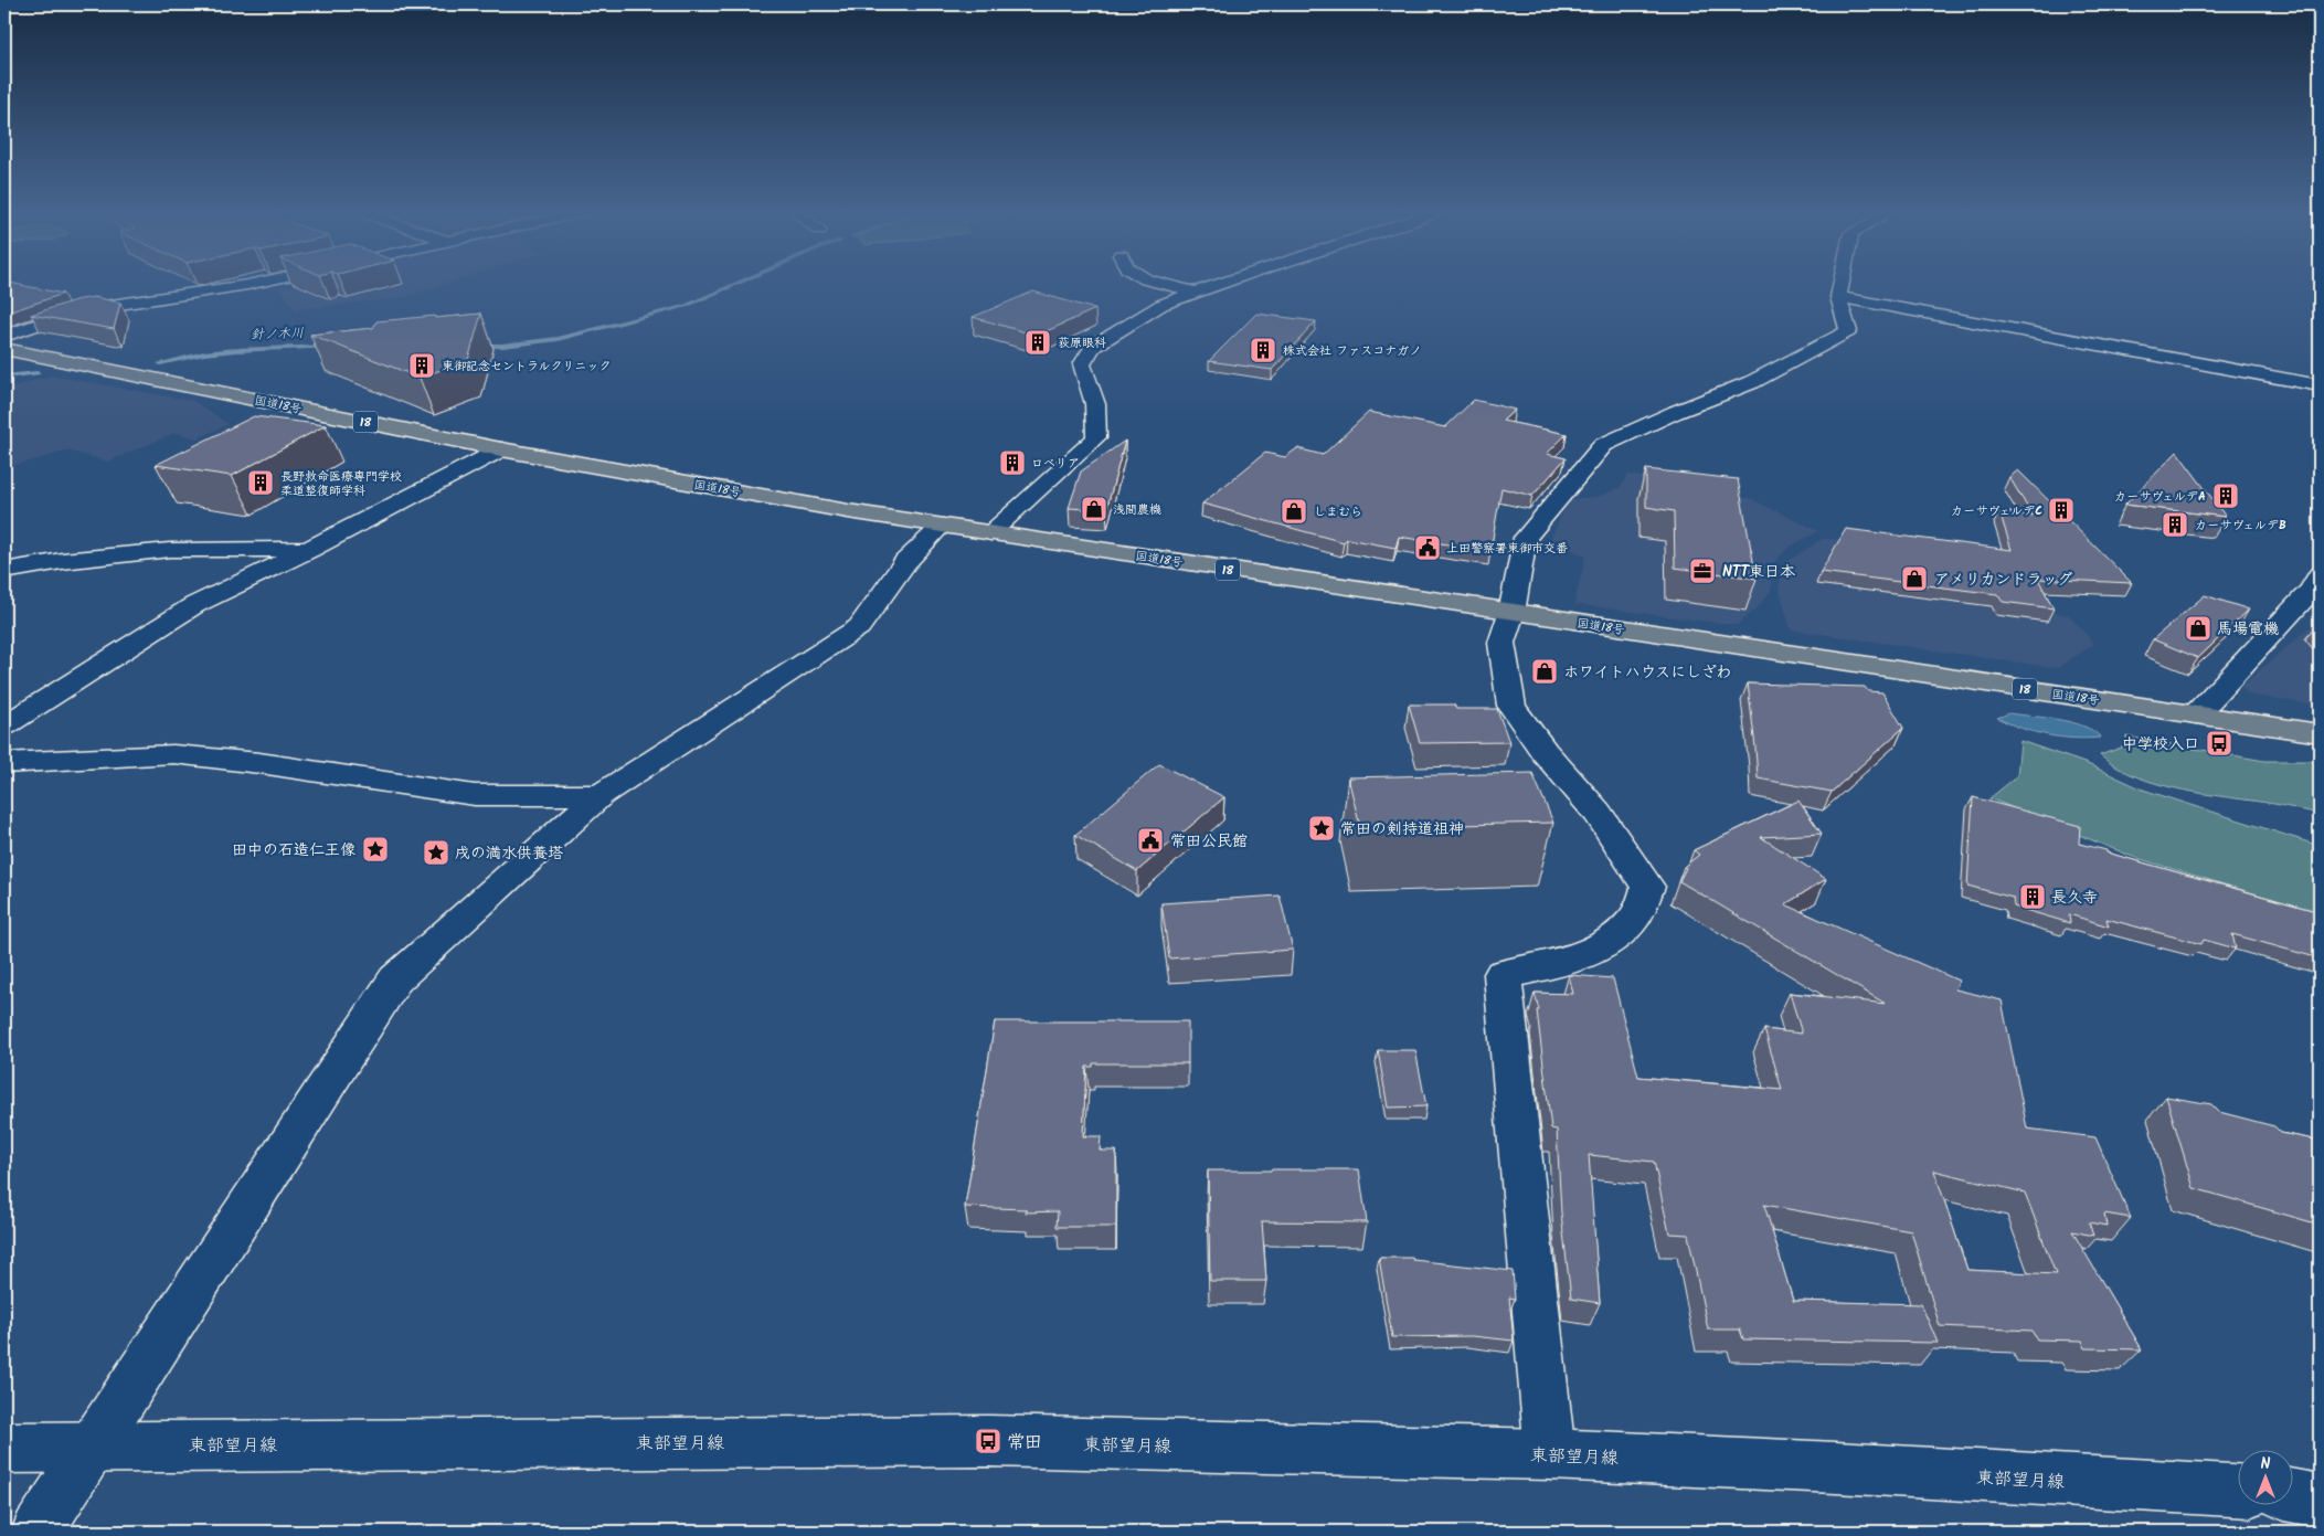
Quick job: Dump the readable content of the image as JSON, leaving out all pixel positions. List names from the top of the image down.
{
  "streets": {
    "highway": ["国道18号", "18"],
    "street": ["東部望月線"]
  },
  "water": ["針ノ木川"],
  "places": {
    "building": [
      "荻原眼科",
      "株式会社 ファスコナガノ",
      "東御記念セントラルクリニック",
      "ロベリア",
      "長野救命医療専門学校 柔道整復師学科",
      "カーサヴェルデA",
      "カーサヴェルデC",
      "カーサヴェルデB",
      "長久寺"
    ],
    "shop": [
      "浅間農機",
      "しまむら",
      "アメリカンドラッグ",
      "馬場電機",
      "ホワイトハウスにしざわ"
    ],
    "public building": ["上田警察署東御市交番", "常田公民館"],
    "office": ["NTT東日本"],
    "bus stop": ["中学校入口", "常田"],
    "place": ["常田の剣持道祖神", "田中の石造仁王像", "戌の満水供養塔"]
  },
  "north": "top"
}
